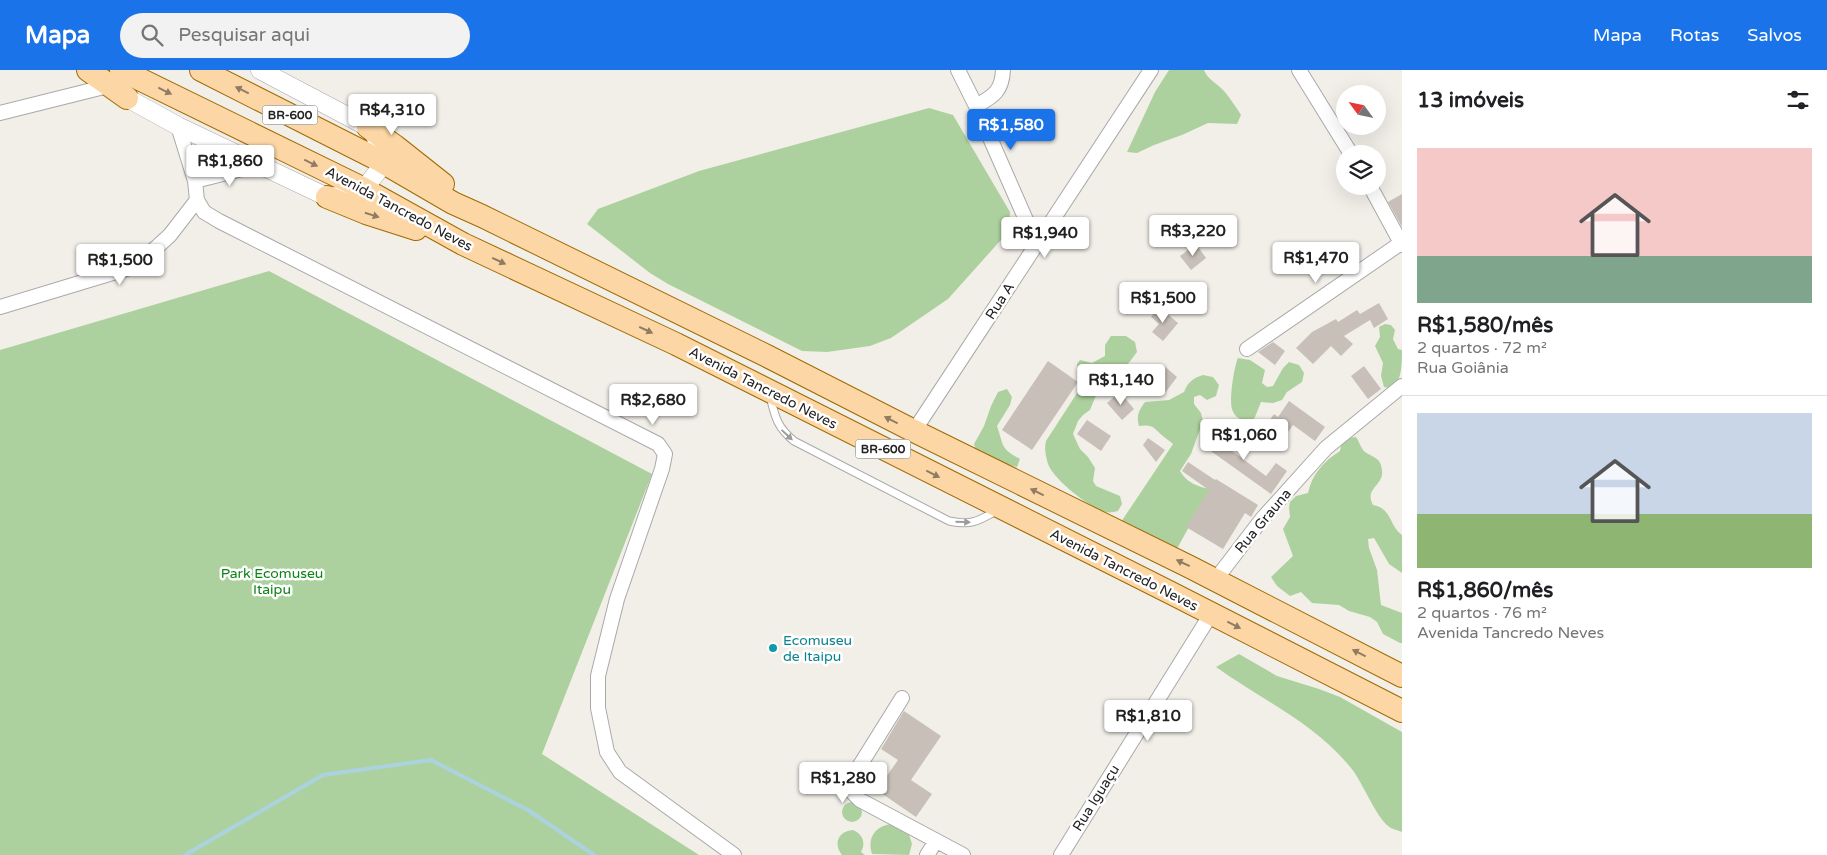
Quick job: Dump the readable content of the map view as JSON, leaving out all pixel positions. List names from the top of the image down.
{
  "streets": {
    "main road": ["BR-600", "Avenida Tancredo Neves"],
    "street": ["Rua A", "Rua Grauna", "Rua Iguaçu"]
  },
  "crossings": [
    ["BR-600", "Rua A"],
    ["BR-600", "Rua Grauna"],
    ["Avenida Tancredo Neves", "Rua Iguaçu"]
  ],
  "parks": ["Park Ecomuseu Itaipu"],
  "places": ["Ecomuseu de Itaipu"],
  "north": "top left",
  "page": {
    "header": "Mapa",
    "search": "Pesquisar aqui",
    "nav": ["Mapa", "Rotas", "Salvos"],
    "heading": "13 imóveis",
    "price": [
      "R$4,310",
      "R$1,580",
      "R$1,860",
      "R$3,220",
      "R$1,940",
      "R$1,470",
      "R$1,500",
      "R$1,500",
      "R$1,140",
      "R$2,680",
      "R$1,060",
      "R$1,810",
      "R$1,280"
    ],
    "list": [
      {
        "name": "R$1,580/mês",
        "note": "2 quartos · 72 m² · Rua Goiânia"
      },
      {
        "name": "R$1,860/mês",
        "note": "2 quartos · 76 m² · Avenida Tancredo Neves"
      }
    ]
  }
}
